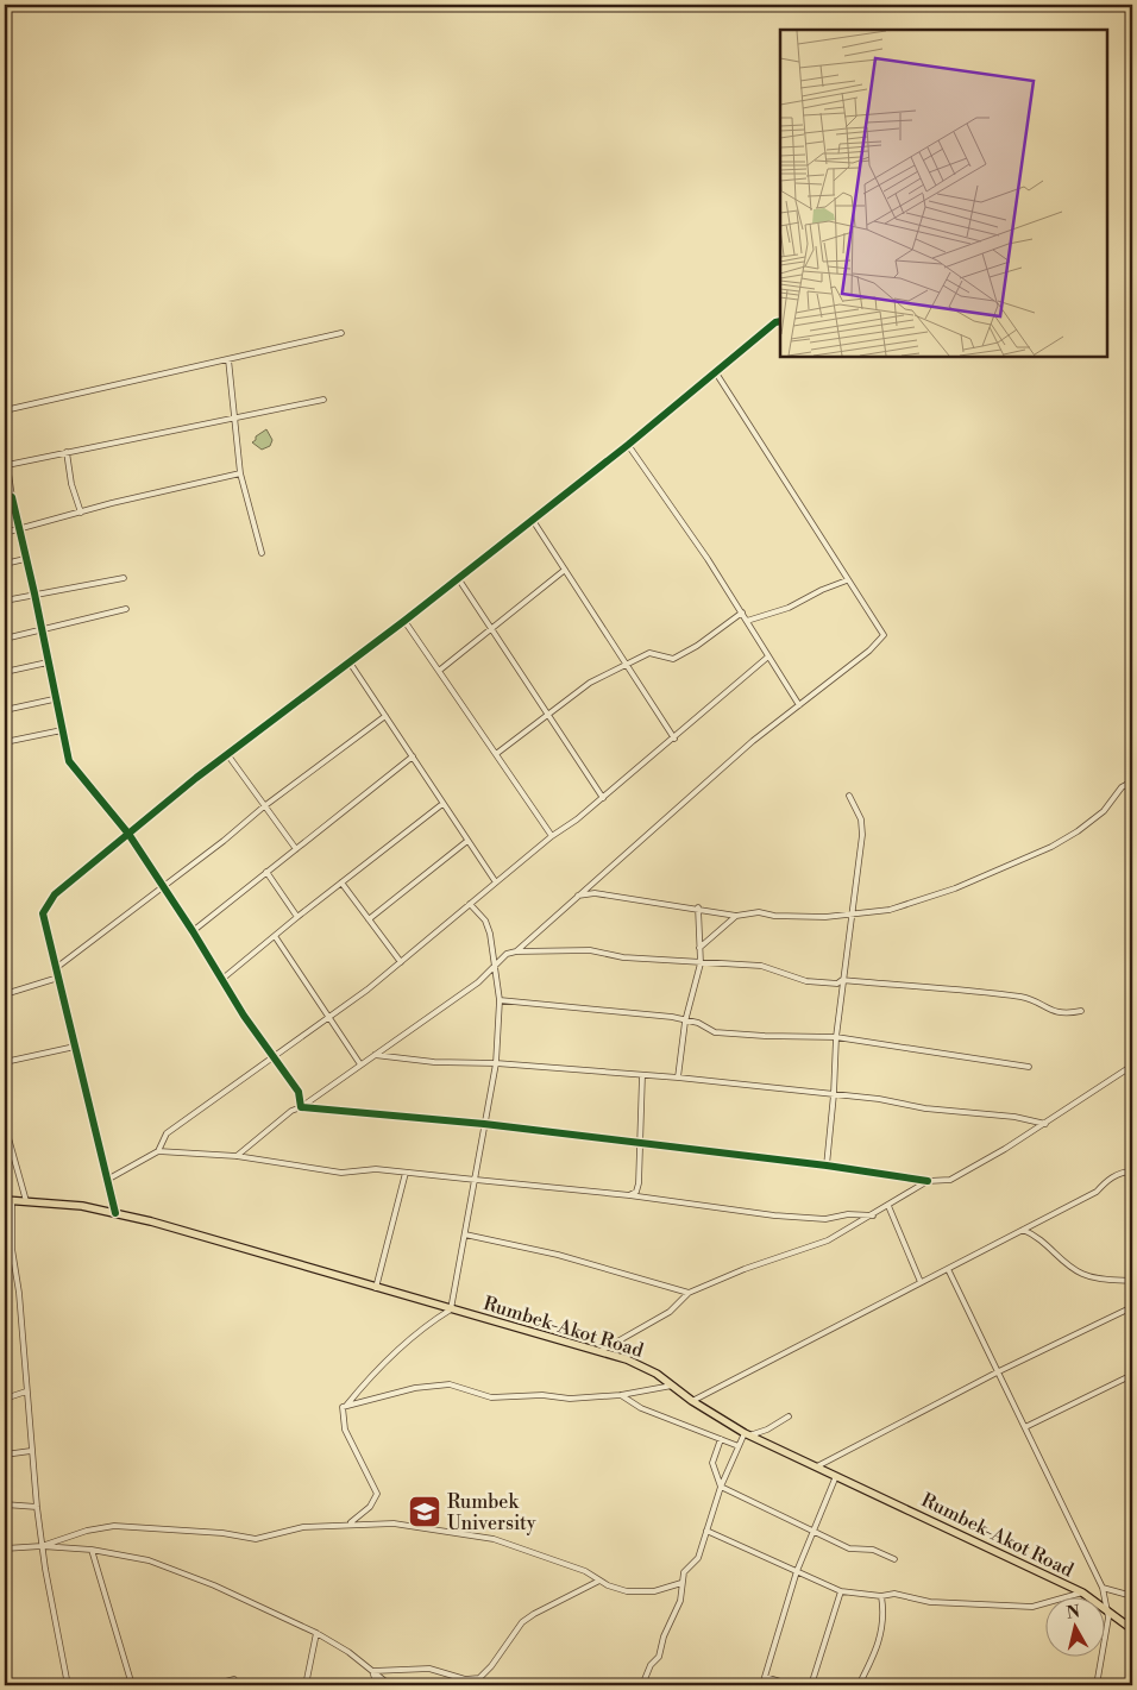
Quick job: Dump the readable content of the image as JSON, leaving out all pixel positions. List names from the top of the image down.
{
  "streets": {
    "main road": ["Rumbek-Akot Road"]
  },
  "places": {
    "school or university": ["Rumbek University"]
  },
  "north": "top"
}
